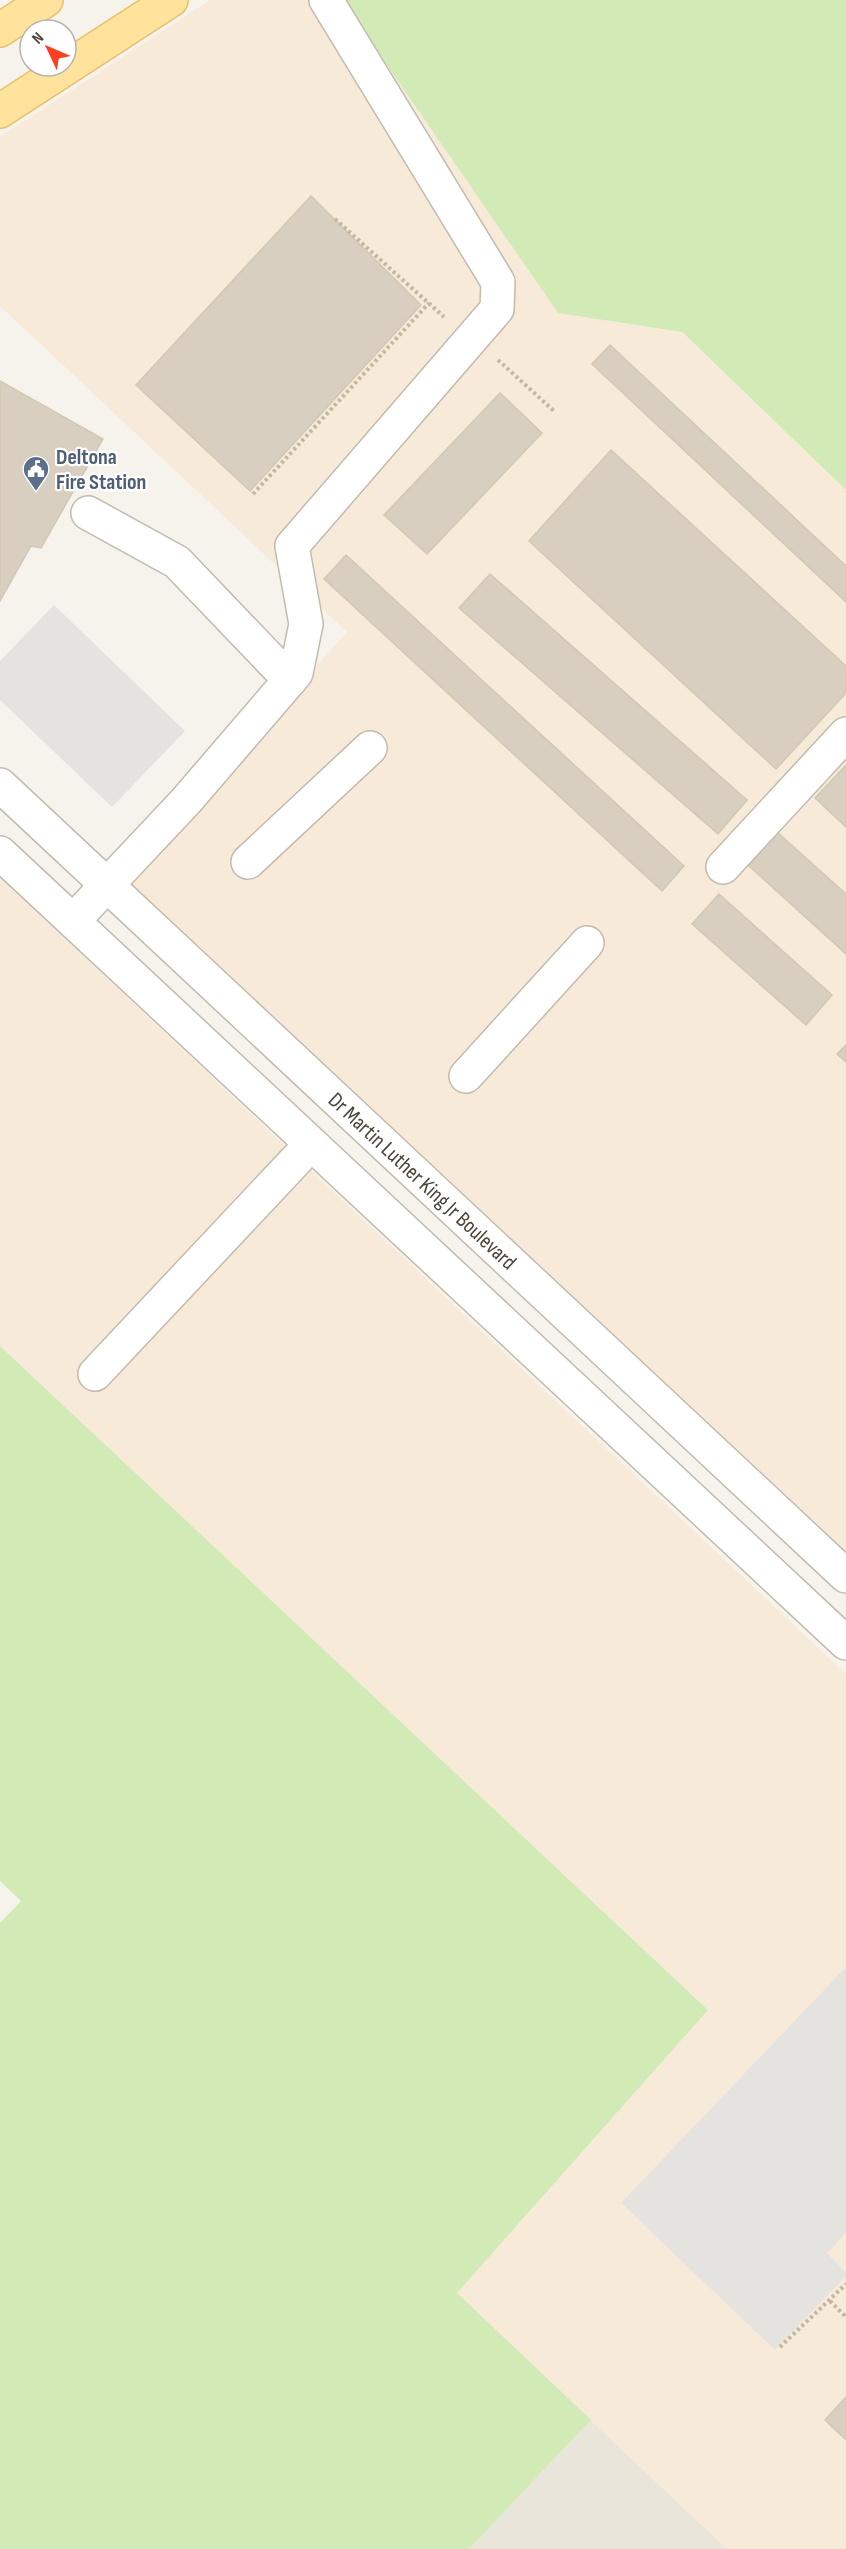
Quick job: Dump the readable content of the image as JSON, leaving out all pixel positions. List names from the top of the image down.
{
  "streets": {
    "street": ["Dr Martin Luther King Jr Boulevard"]
  },
  "places": {
    "public building": ["Deltona Fire Station"]
  },
  "north": "top left"
}
